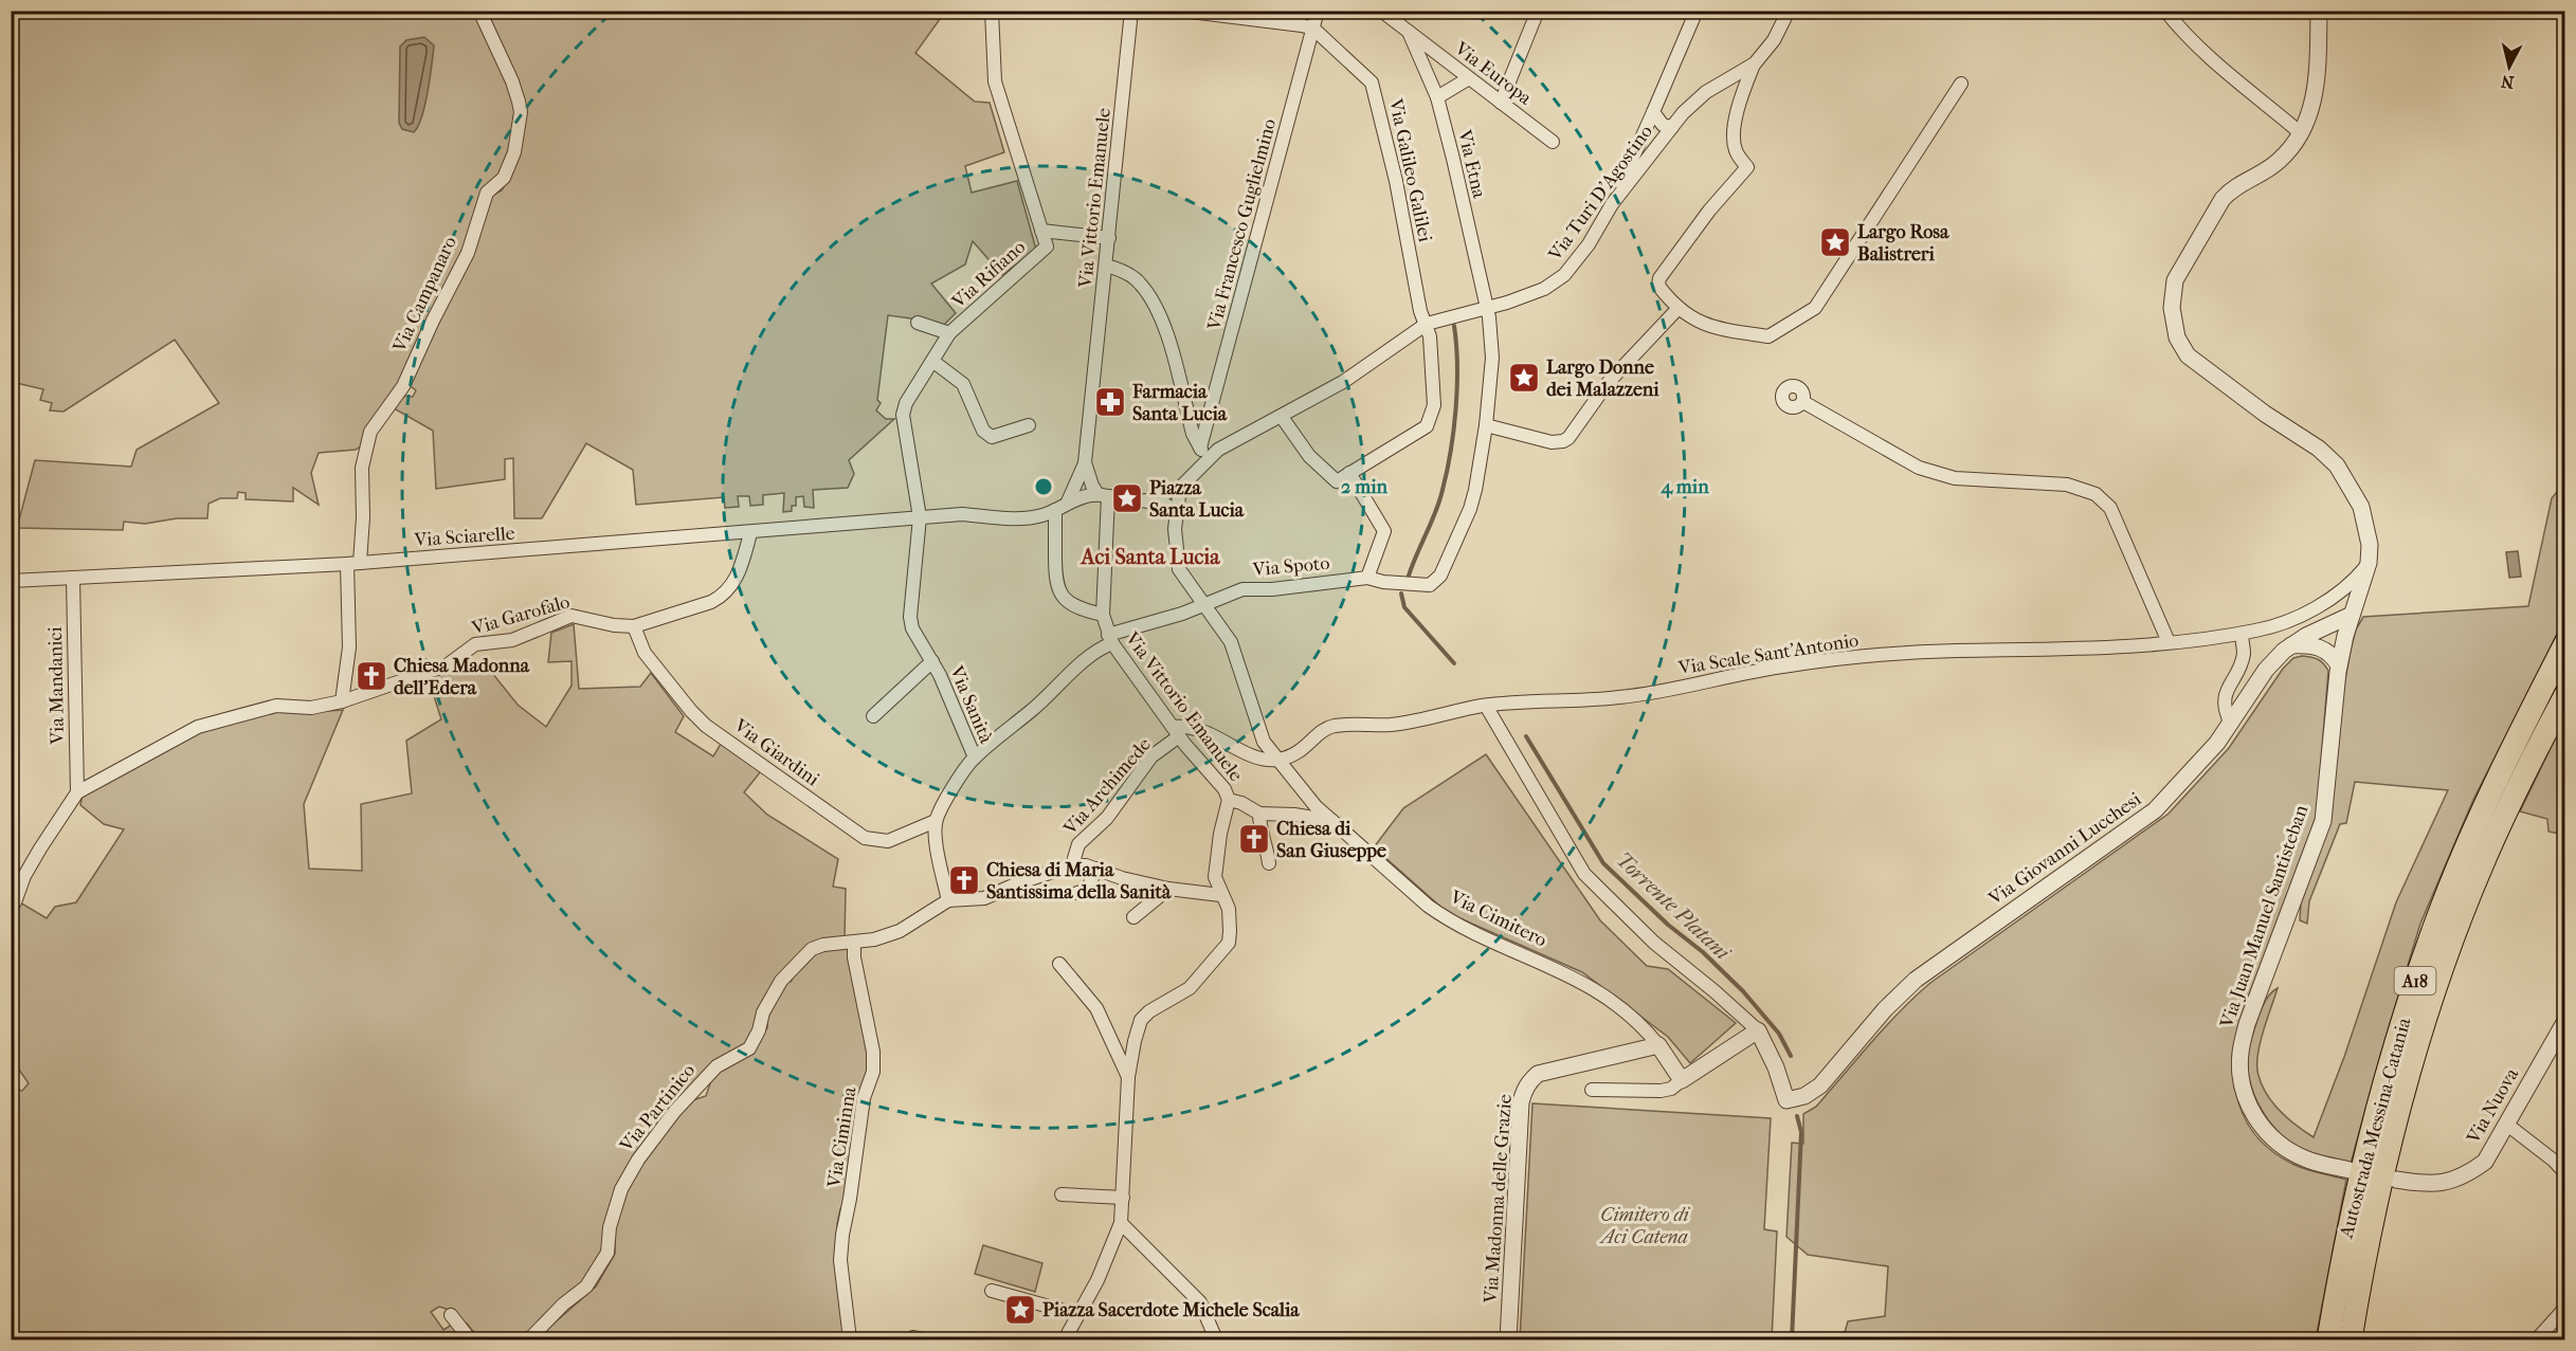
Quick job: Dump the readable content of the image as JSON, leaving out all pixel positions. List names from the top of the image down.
{
  "streets": {
    "highway": ["A18", "Autostrada Messina-Catania"],
    "street": [
      "Via Europa",
      "Via Etna",
      "Via Galileo Galilei",
      "Via Turi D'Agostino",
      "Via Vittorio Emanuele",
      "Via Francesco Guglielmino",
      "Via Rifiano",
      "Via Campanaro",
      "Via Sciarelle",
      "Via Spoto",
      "Via Garofalo",
      "Via Scale Sant'Antonio",
      "Via Mandanici",
      "Via Sanità",
      "Via Giardini",
      "Via Archimede",
      "Via Giovanni Lucchesi",
      "Via Juan Manuel Santisteban",
      "Via Cimitero",
      "Via Nuova",
      "Via Partinico",
      "Via Ciminna",
      "Via Madonna delle Grazie"
    ]
  },
  "crossings": [
    ["Via Europa", "Via Etna"],
    ["Via Etna", "Via Turi D'Agostino"],
    ["Via Etna", "Via Spoto"],
    ["Via Galileo Galilei", "Via Turi D'Agostino"],
    ["Via Galileo Galilei", "Via Francesco Guglielmino"],
    ["Via Turi D'Agostino", "Via Francesco Guglielmino"],
    ["Via Turi D'Agostino", "Via Cimitero"],
    ["Via Vittorio Emanuele", "Via Spoto"],
    ["Via Vittorio Emanuele", "Via Archimede"],
    ["Via Rifiano", "Via Sciarelle"],
    ["Via Rifiano", "Via Sanità"],
    ["Via Campanaro", "Via Sciarelle"],
    ["Via Campanaro", "Via Garofalo"],
    ["Via Sciarelle", "Via Garofalo"],
    ["Via Sciarelle", "Via Mandanici"],
    ["Via Sciarelle", "Via Sanità"],
    ["Via Spoto", "Via Sanità"],
    ["Via Spoto", "Via Cimitero"],
    ["Via Garofalo", "Via Mandanici"],
    ["Via Garofalo", "Via Giardini"],
    ["Via Scale Sant'Antonio", "Via Juan Manuel Santisteban"],
    ["Via Scale Sant'Antonio", "Via Cimitero"],
    ["Via Sanità", "Via Giardini"],
    ["Via Giovanni Lucchesi", "Via Juan Manuel Santisteban"],
    ["Via Cimitero", "Via Madonna delle Grazie"],
    ["Via Partinico", "Via Ciminna"]
  ],
  "districts": ["Aci Santa Lucia"],
  "water": ["Torrente Platani"],
  "parks": ["Cimitero di Aci Catena"],
  "places": {
    "place": [
      "Largo Rosa Balistreri",
      "Largo Donne dei Malazzeni",
      "Piazza Santa Lucia",
      "Piazza Sacerdote Michele Scalia"
    ],
    "pharmacy": ["Farmacia Santa Lucia"],
    "church": ["Chiesa Madonna dell'Edera", "Chiesa di San Giuseppe", "Chiesa di Maria Santissima della Sanità"]
  },
  "north": "bottom",
  "rings": ["2 min", "4 min"]
}
